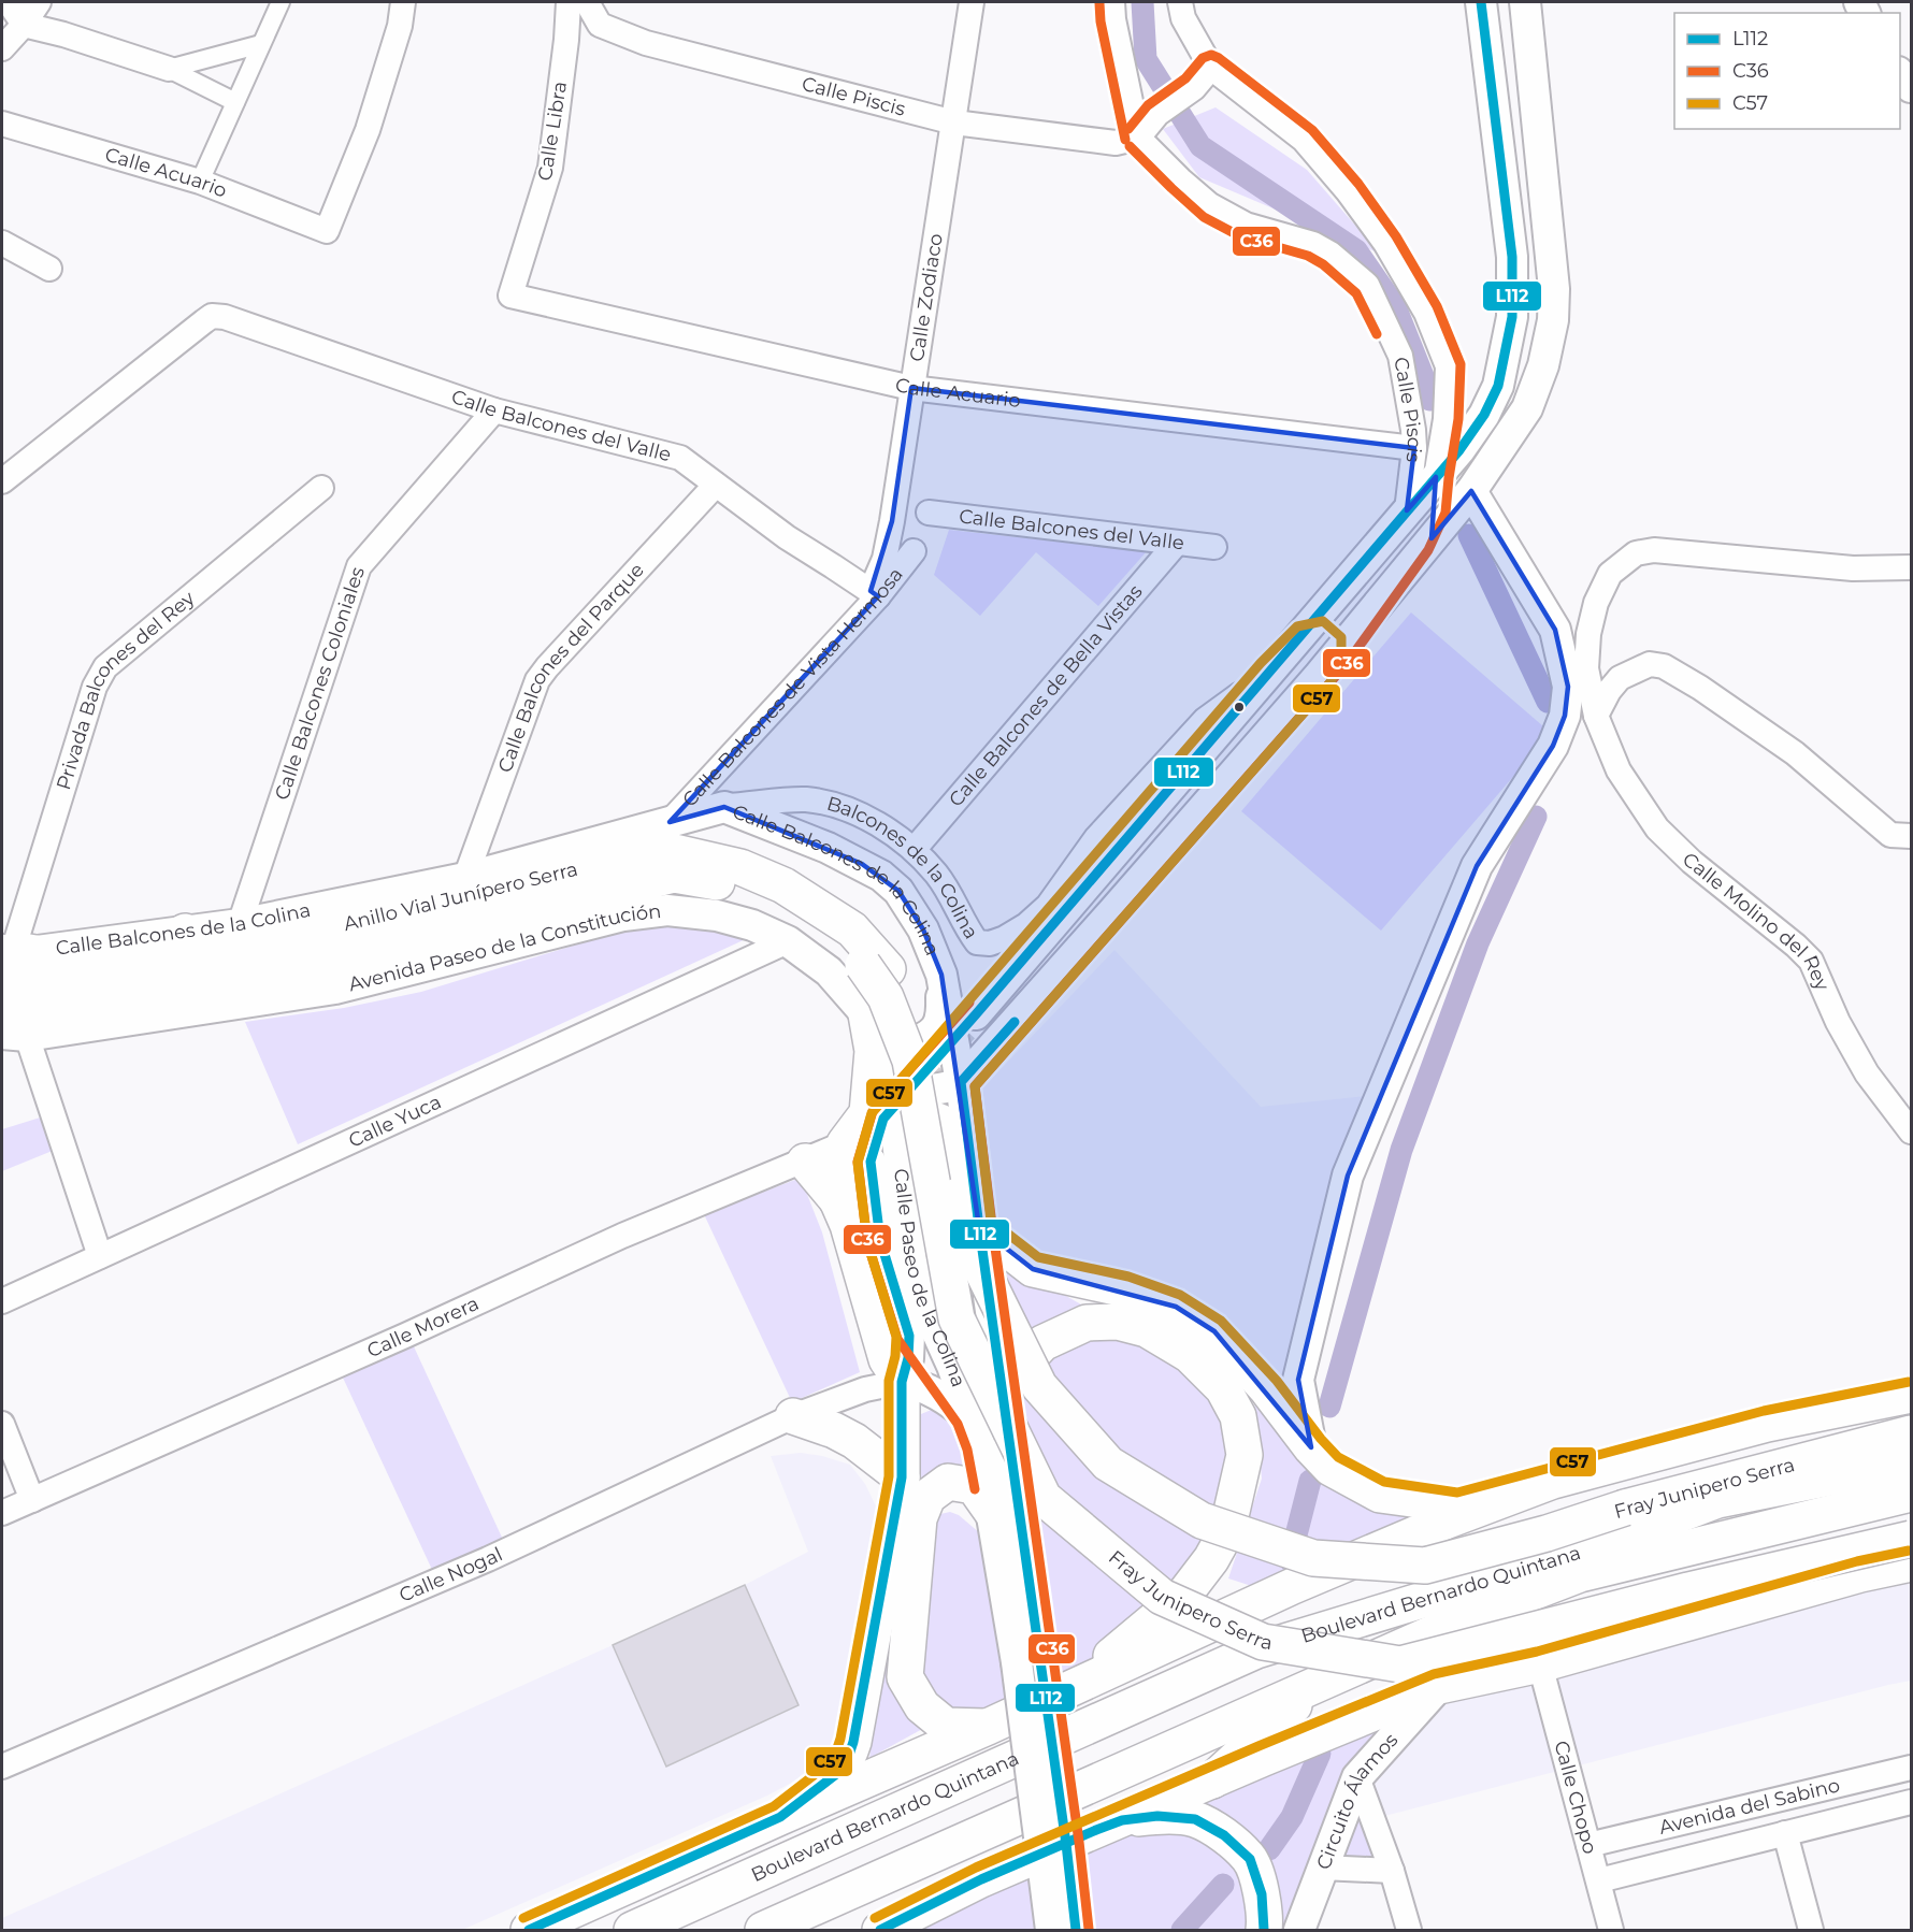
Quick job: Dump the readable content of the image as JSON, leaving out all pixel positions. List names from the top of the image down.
{
  "streets": {
    "main road": ["Anillo Vial Junípero Serra", "Fray Junipero Serra", "Boulevard Bernardo Quintana"],
    "street": [
      "Calle Piscis",
      "Calle Libra",
      "Calle Acuario",
      "Calle Zodiaco",
      "Calle Balcones del Valle",
      "Calle Balcones del Parque",
      "Calle Balcones Coloniales",
      "Calle Balcones de Vista Hermosa",
      "Privada Balcones del Rey",
      "Calle Balcones de Bella Vistas",
      "Balcones de la Colina",
      "Calle Balcones de la Colina",
      "Calle Molino del Rey",
      "Avenida Paseo de la Constitución",
      "Calle Yuca",
      "Calle Paseo de la Colina",
      "Calle Morera",
      "Calle Nogal",
      "Calle Chopo",
      "Circuito Álamos",
      "Avenida del Sabino"
    ]
  },
  "crossings": [
    ["Calle Piscis", "Calle Acuario"],
    ["Calle Piscis", "Calle Zodiaco"],
    ["Calle Libra", "Calle Acuario"],
    ["Calle Acuario", "Calle Zodiaco"],
    ["Calle Zodiaco", "Calle Balcones del Valle"],
    ["Calle Zodiaco", "Calle Balcones de Vista Hermosa"],
    ["Calle Balcones del Valle", "Calle Balcones del Parque"],
    ["Calle Balcones del Valle", "Calle Balcones Coloniales"],
    ["Calle Balcones del Valle", "Calle Balcones de Vista Hermosa"],
    ["Calle Balcones del Valle", "Calle Balcones de Bella Vistas"],
    ["Calle Balcones del Parque", "Calle Balcones de la Colina"],
    ["Calle Balcones Coloniales", "Calle Balcones de la Colina"],
    ["Calle Balcones de Vista Hermosa", "Calle Balcones de la Colina"],
    ["Privada Balcones del Rey", "Calle Balcones de la Colina"],
    ["Privada Balcones del Rey", "Anillo Vial Junípero Serra"],
    ["Calle Balcones de Bella Vistas", "Balcones de la Colina"],
    ["Balcones de la Colina", "Calle Balcones de la Colina"],
    ["Calle Balcones de la Colina", "Anillo Vial Junípero Serra"],
    ["Calle Balcones de la Colina", "Calle Paseo de la Colina"],
    ["Anillo Vial Junípero Serra", "Fray Junipero Serra"],
    ["Avenida Paseo de la Constitución", "Calle Yuca"],
    ["Avenida Paseo de la Constitución", "Calle Paseo de la Colina"],
    ["Calle Chopo", "Avenida del Sabino"]
  ],
  "lines": ["transit line L112", "transit line C36", "transit line C57"],
  "legend": ["L112", "C36", "C57"]
}
